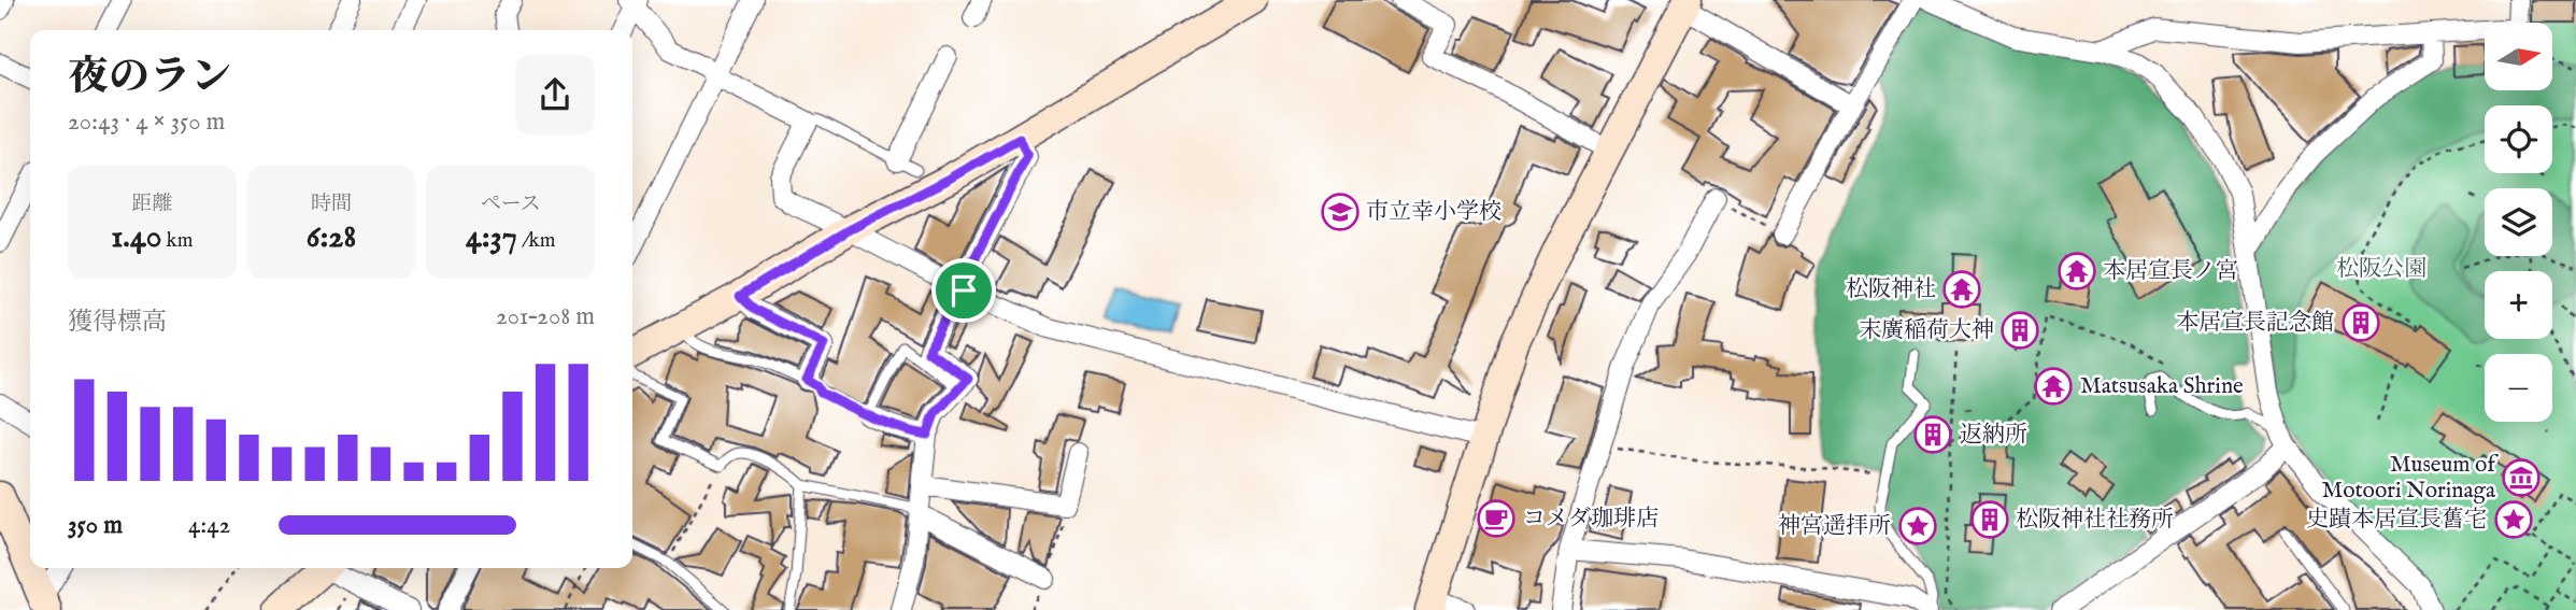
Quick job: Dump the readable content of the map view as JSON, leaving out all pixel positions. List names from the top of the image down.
{
  "parks": ["松阪公園"],
  "places": {
    "school or university": ["市立幸小学校"],
    "temple": ["本居宣長ノ宮", "松阪神社", "Matsusaka Shrine"],
    "building": [
      "本居宣長記念館",
      "末廣稲荷大神",
      "返納所",
      "松阪神社社務所"
    ],
    "museum": ["Museum of Motoori Norinaga"],
    "cafe": ["コメダ珈琲店"],
    "place": ["史蹟本居宣長舊宅", "神宮遥拝所"]
  },
  "north": "right",
  "page": {
    "map_buttons": ["+", "−"],
    "heading": ["夜のラン", "20:43 · 4 × 350 m"],
    "stats": [
      ["距離", "1.40 km"],
      ["時間", "6:28"],
      ["ペース", "4:37 /km"]
    ],
    "chart": ["獲得標高", "201–208 m"],
    "list": [
      {
        "name": "350 m",
        "note": "4:42"
      }
    ]
  }
}
